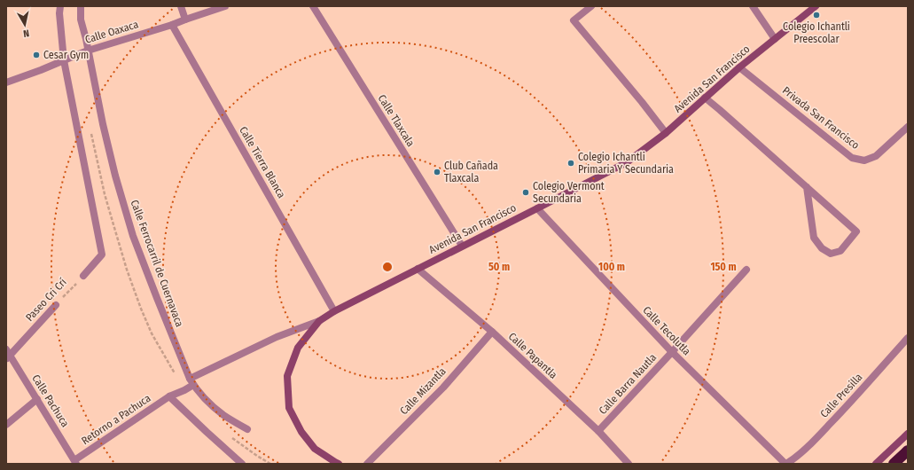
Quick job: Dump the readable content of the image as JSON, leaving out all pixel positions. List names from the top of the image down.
{
  "streets": {
    "street": [
      "Calle Oaxaca",
      "Avenida San Francisco",
      "Privada San Francisco",
      "Calle Tlaxcala",
      "Calle Tierra Blanca",
      "Calle Ferrocarril de Cuernavaca",
      "Paseo Cri Crí",
      "Calle Tecolutla",
      "Calle Papantla",
      "Calle Barra Nautla",
      "Calle Mizantla",
      "Calle Presilla",
      "Calle Pachuca",
      "Retorno a Pachuca"
    ]
  },
  "crossings": [
    ["Calle Oaxaca", "Calle Tierra Blanca"],
    ["Calle Oaxaca", "Calle Ferrocarril de Cuernavaca"],
    ["Avenida San Francisco", "Privada San Francisco"],
    ["Avenida San Francisco", "Calle Tlaxcala"],
    ["Avenida San Francisco", "Calle Tierra Blanca"],
    ["Avenida San Francisco", "Calle Ferrocarril de Cuernavaca"],
    ["Avenida San Francisco", "Calle Tecolutla"],
    ["Avenida San Francisco", "Calle Papantla"],
    ["Avenida San Francisco", "Retorno a Pachuca"],
    ["Calle Ferrocarril de Cuernavaca", "Retorno a Pachuca"],
    ["Paseo Cri Crí", "Calle Pachuca"],
    ["Calle Tecolutla", "Calle Barra Nautla"],
    ["Calle Tecolutla", "Calle Presilla"],
    ["Calle Papantla", "Calle Barra Nautla"],
    ["Calle Papantla", "Calle Mizantla"],
    ["Calle Pachuca", "Retorno a Pachuca"]
  ],
  "places": [
    "Colegio Ichantli Preescolar",
    "Cesar Gym",
    "Colegio Ichantli Primaria Y Secundaria",
    "Club Cañada Tlaxcala",
    "Colegio Vermont Secundaria"
  ],
  "north": "bottom",
  "rings": ["50 m", "100 m", "150 m"]
}
